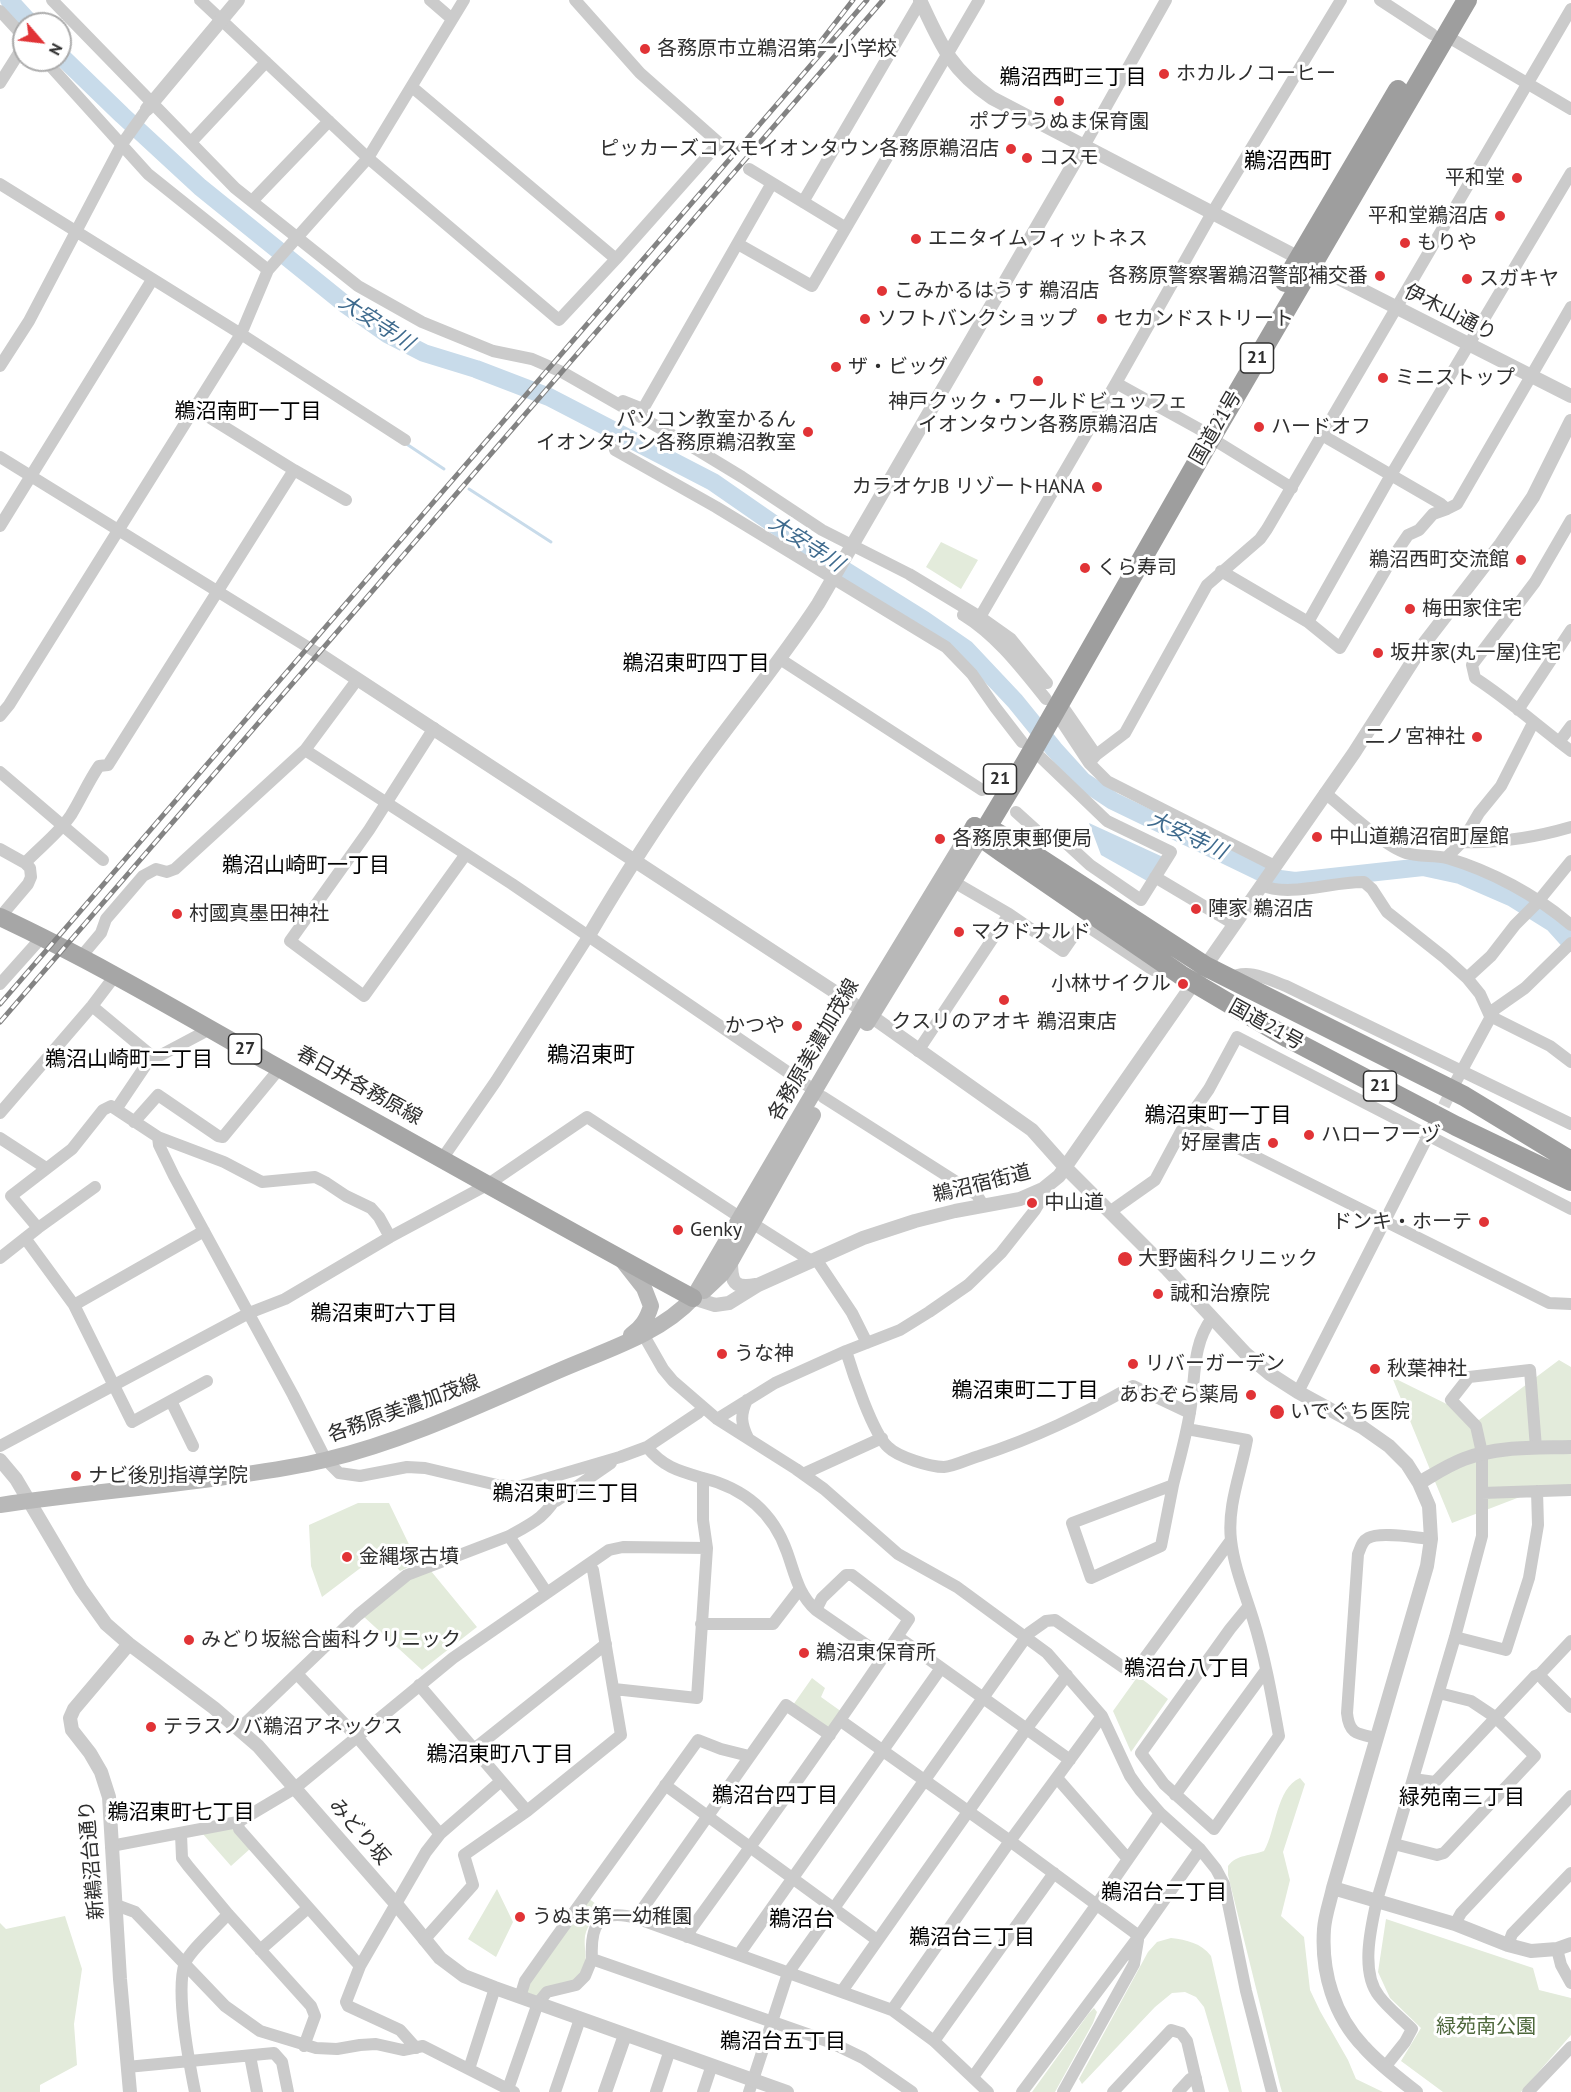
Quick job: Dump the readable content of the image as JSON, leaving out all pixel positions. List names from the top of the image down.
{
  "streets": {
    "highway": ["21", "国道21号"],
    "main road": ["27", "各務原美濃加茂線", "春日井各務原線"],
    "street": [
      "伊木山通り",
      "鵜沼宿街道",
      "みどり坂",
      "新鵜沼台通り"
    ]
  },
  "crossings": [
    ["伊木山通り", "国道21号"],
    ["国道21号", "各務原美濃加茂線"],
    ["国道21号", "鵜沼宿街道"],
    ["各務原美濃加茂線", "春日井各務原線"],
    ["各務原美濃加茂線", "鵜沼宿街道"],
    ["各務原美濃加茂線", "みどり坂"],
    ["春日井各務原線", "鵜沼宿街道"],
    ["みどり坂", "新鵜沼台通り"]
  ],
  "districts": [
    "鵜沼西町三丁目",
    "鵜沼西町",
    "鵜沼南町一丁目",
    "鵜沼東町四丁目",
    "鵜沼山崎町一丁目",
    "鵜沼東町",
    "鵜沼山崎町二丁目",
    "鵜沼東町一丁目",
    "鵜沼東町六丁目",
    "鵜沼東町二丁目",
    "鵜沼東町三丁目",
    "鵜沼台八丁目",
    "鵜沼東町八丁目",
    "鵜沼台四丁目",
    "緑苑南三丁目",
    "鵜沼東町七丁目",
    "鵜沼台二丁目",
    "鵜沼台",
    "鵜沼台三丁目",
    "鵜沼台五丁目"
  ],
  "water": ["大安寺川"],
  "parks": ["緑苑南公園"],
  "places": [
    "各務原市立鵜沼第一小学校",
    "ホカルノコーヒー",
    "ポプラうぬま保育園",
    "ピッカーズコスモイオンタウン各務原鵜沼店",
    "コスモ",
    "平和堂",
    "平和堂鵜沼店",
    "エニタイムフィットネス",
    "もりや",
    "各務原警察署鵜沼警部補交番",
    "スガキヤ",
    "こみかるはうす 鵜沼店",
    "ソフトバンクショップ",
    "セカンドストリート",
    "ザ・ビッグ",
    "ミニストップ",
    "神戸クック・ワールドビュッフェ イオンタウン各務原鵜沼店",
    "ハードオフ",
    "パソコン教室かるん イオンタウン各務原鵜沼教室",
    "カラオケJB リゾートHANA",
    "鵜沼西町交流館",
    "くら寿司",
    "梅田家住宅",
    "坂井家(丸一屋)住宅",
    "二ノ宮神社",
    "中山道鵜沼宿町屋館",
    "各務原東郵便局",
    "陣家 鵜沼店",
    "村國真墨田神社",
    "マクドナルド",
    "小林サイクル",
    "クスリのアオキ 鵜沼東店",
    "かつや",
    "ハローフーヅ",
    "好屋書店",
    "中山道",
    "ドンキ・ホーテ",
    "Genky",
    "大野歯科クリニック",
    "誠和治療院",
    "うな神",
    "リバーガーデン",
    "秋葉神社",
    "あおぞら薬局",
    "いでぐち医院",
    "ナビ後別指導学院",
    "金縄塚古墳",
    "みどり坂総合歯科クリニック",
    "鵜沼東保育所",
    "テラスノバ鵜沼アネックス",
    "うぬま第一幼稚園"
  ],
  "north": "bottom right"
}
